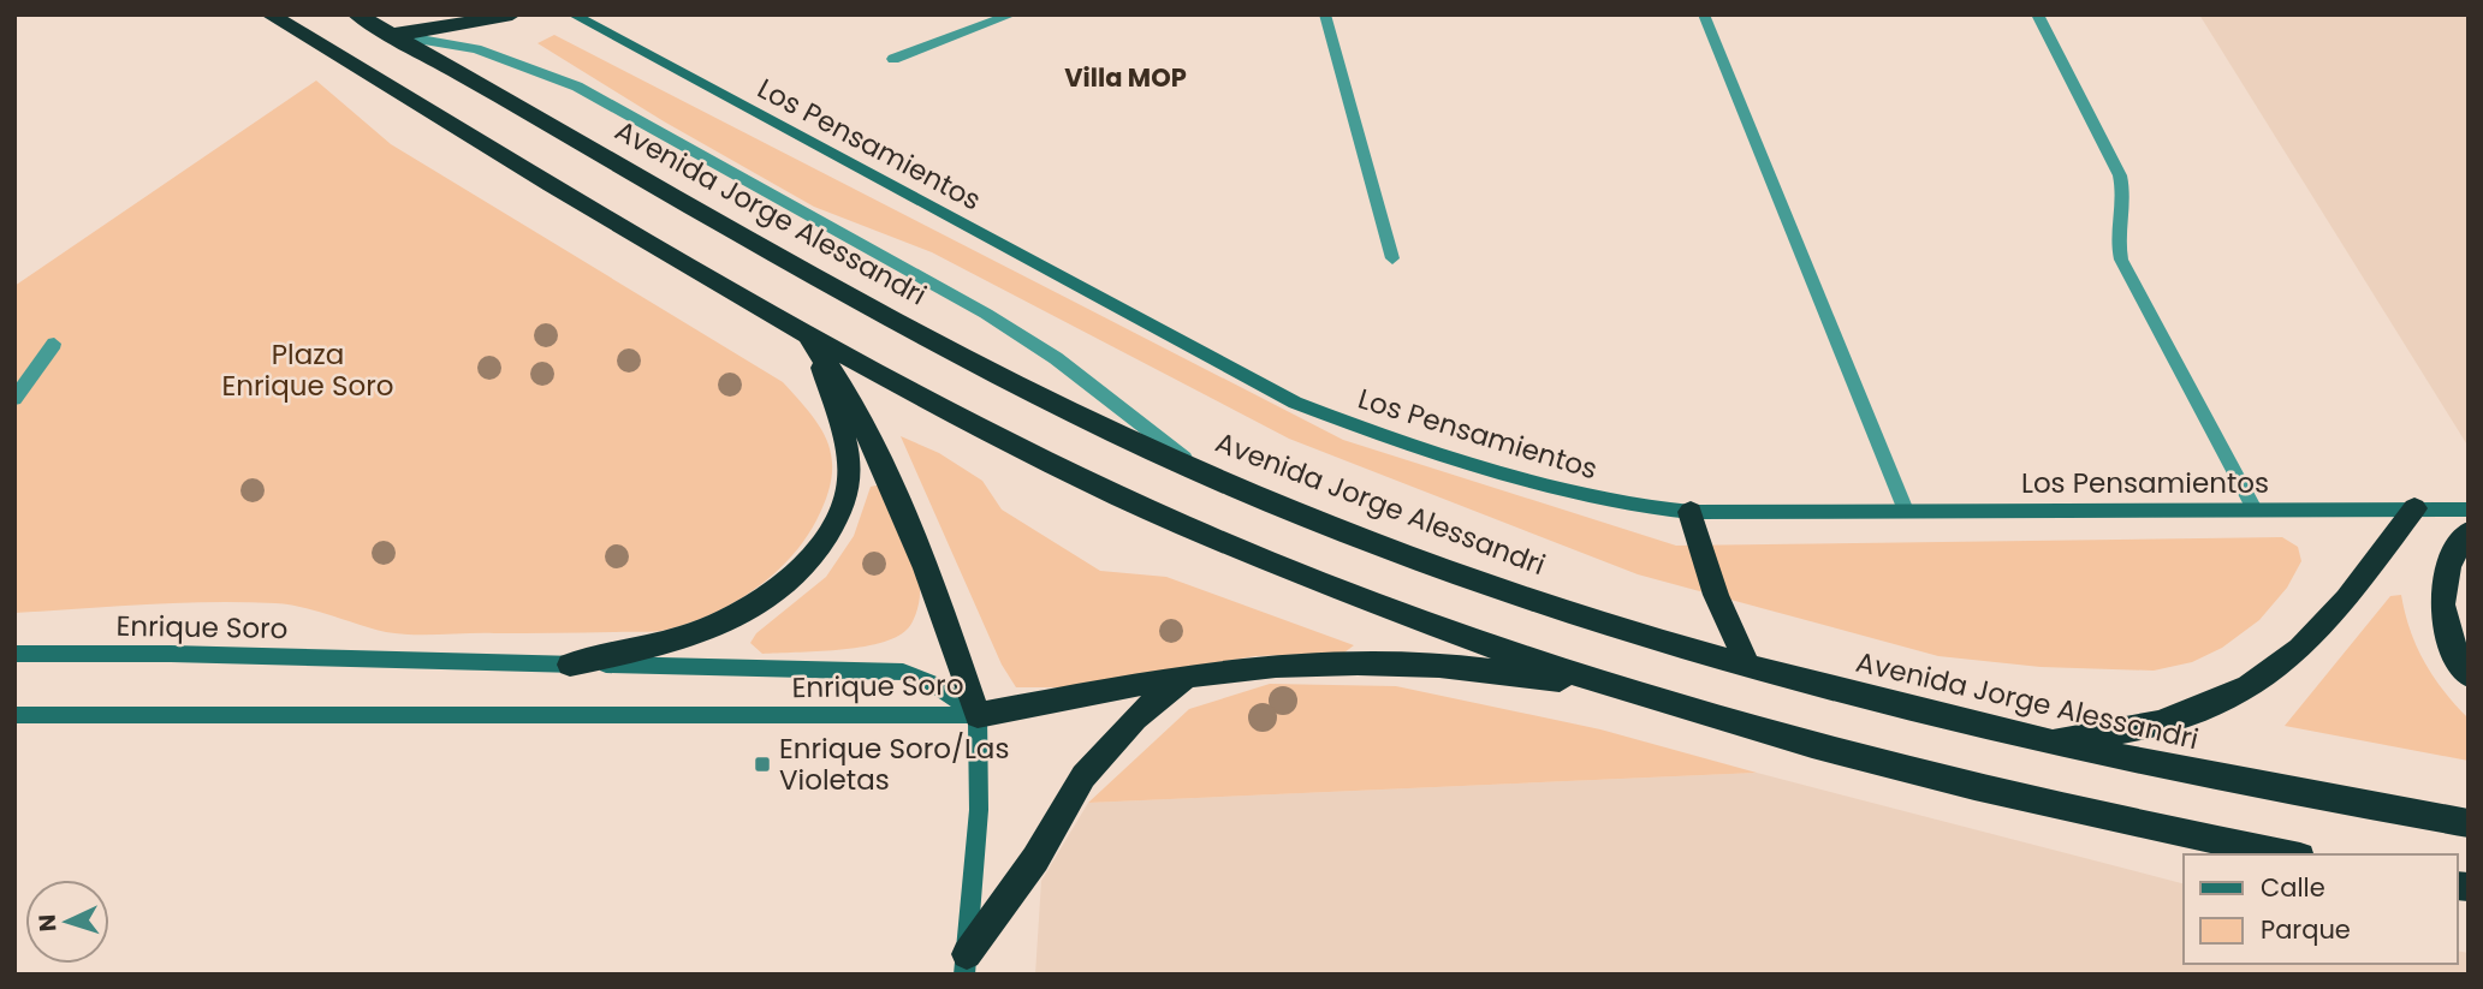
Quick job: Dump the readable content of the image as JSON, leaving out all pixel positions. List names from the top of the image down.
{
  "streets": {
    "highway": ["Avenida Jorge Alessandri"],
    "street": ["Los Pensamientos", "Enrique Soro"]
  },
  "districts": ["Villa MOP"],
  "parks": ["Plaza Enrique Soro"],
  "places": {
    "transit": ["Enrique Soro/Las Violetas"]
  },
  "legend": ["Calle", "Parque"],
  "north": "left"
}
